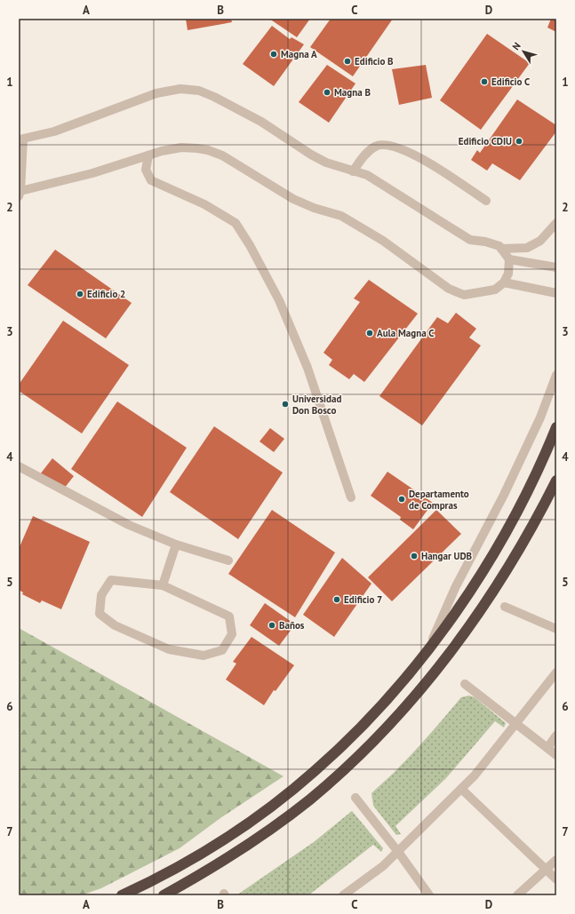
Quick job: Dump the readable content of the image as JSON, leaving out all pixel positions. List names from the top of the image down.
{
  "places": [
    "Magna A",
    "Edificio B",
    "Edificio C",
    "Magna B",
    "Edificio CDIU",
    "Edificio 2",
    "Aula Magna C",
    "Universidad Don Bosco",
    "Departamento de Compras",
    "Hangar UDB",
    "Edificio 7",
    "Baños"
  ],
  "north": "top left",
  "grid": {
    "columns": [
      "A",
      "B",
      "C",
      "D"
    ],
    "rows": [
      "1",
      "2",
      "3",
      "4",
      "5",
      "6",
      "7"
    ]
  }
}
